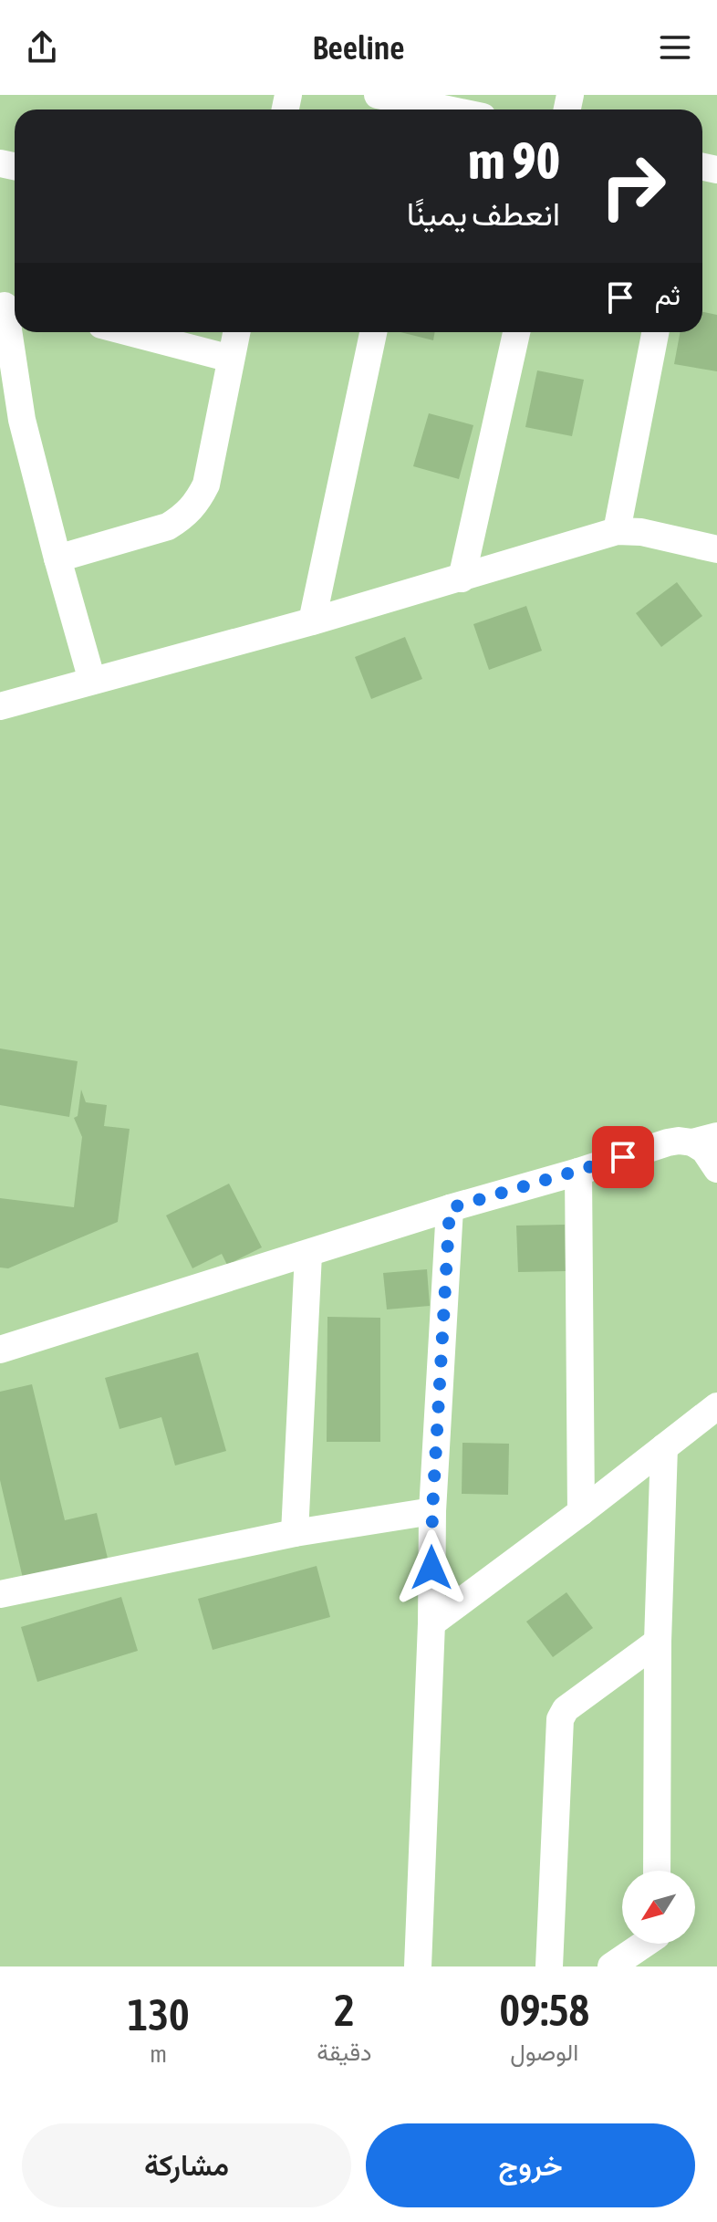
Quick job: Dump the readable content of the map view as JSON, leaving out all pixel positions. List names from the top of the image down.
{
  "north": "bottom left",
  "page": {
    "header": "Beeline",
    "turn": ["90 m", "انعطف يمينًا"],
    "then": "ثم",
    "eta": [
      "09:58",
      "الوصول",
      "2",
      "دقيقة",
      "130",
      "m"
    ],
    "buttons": ["خروج", "مشاركة"]
  }
}
